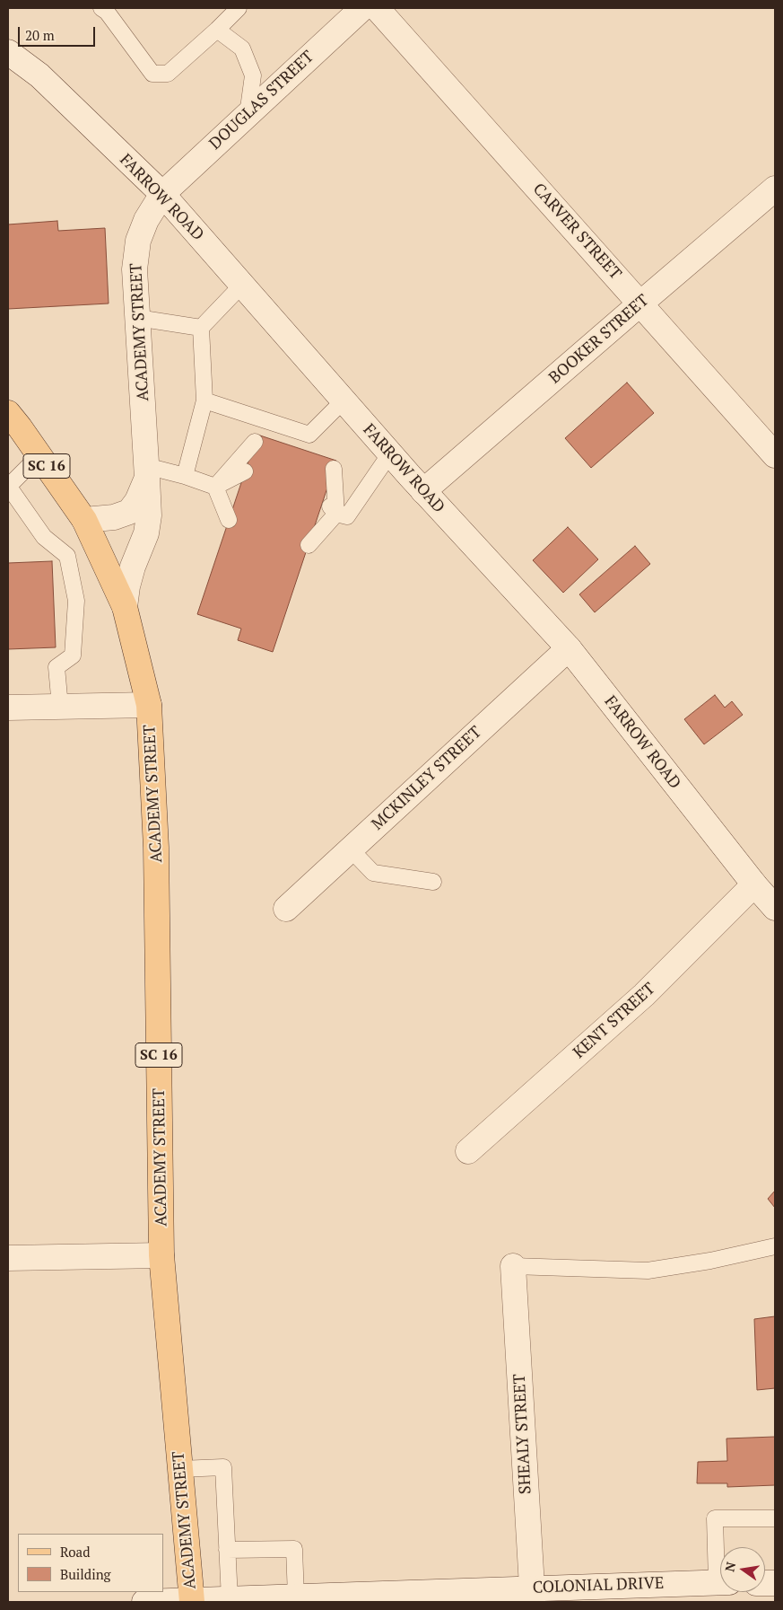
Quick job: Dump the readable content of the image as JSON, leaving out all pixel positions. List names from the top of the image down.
{
  "streets": {
    "main road": ["ACADEMY STREET", "SC 16"],
    "street": [
      "DOUGLAS STREET",
      "FARROW ROAD",
      "CARVER STREET",
      "BOOKER STREET",
      "MCKINLEY STREET",
      "KENT STREET",
      "SHEALY STREET",
      "COLONIAL DRIVE"
    ]
  },
  "crossings": [
    ["DOUGLAS STREET", "FARROW ROAD"],
    ["DOUGLAS STREET", "ACADEMY STREET"],
    ["FARROW ROAD", "ACADEMY STREET"],
    ["FARROW ROAD", "BOOKER STREET"],
    ["FARROW ROAD", "MCKINLEY STREET"],
    ["FARROW ROAD", "KENT STREET"],
    ["CARVER STREET", "BOOKER STREET"],
    ["ACADEMY STREET", "COLONIAL DRIVE"],
    ["SHEALY STREET", "COLONIAL DRIVE"]
  ],
  "legend": ["Road", "Building"],
  "scale_bar": "20 m",
  "north": "left"
}
